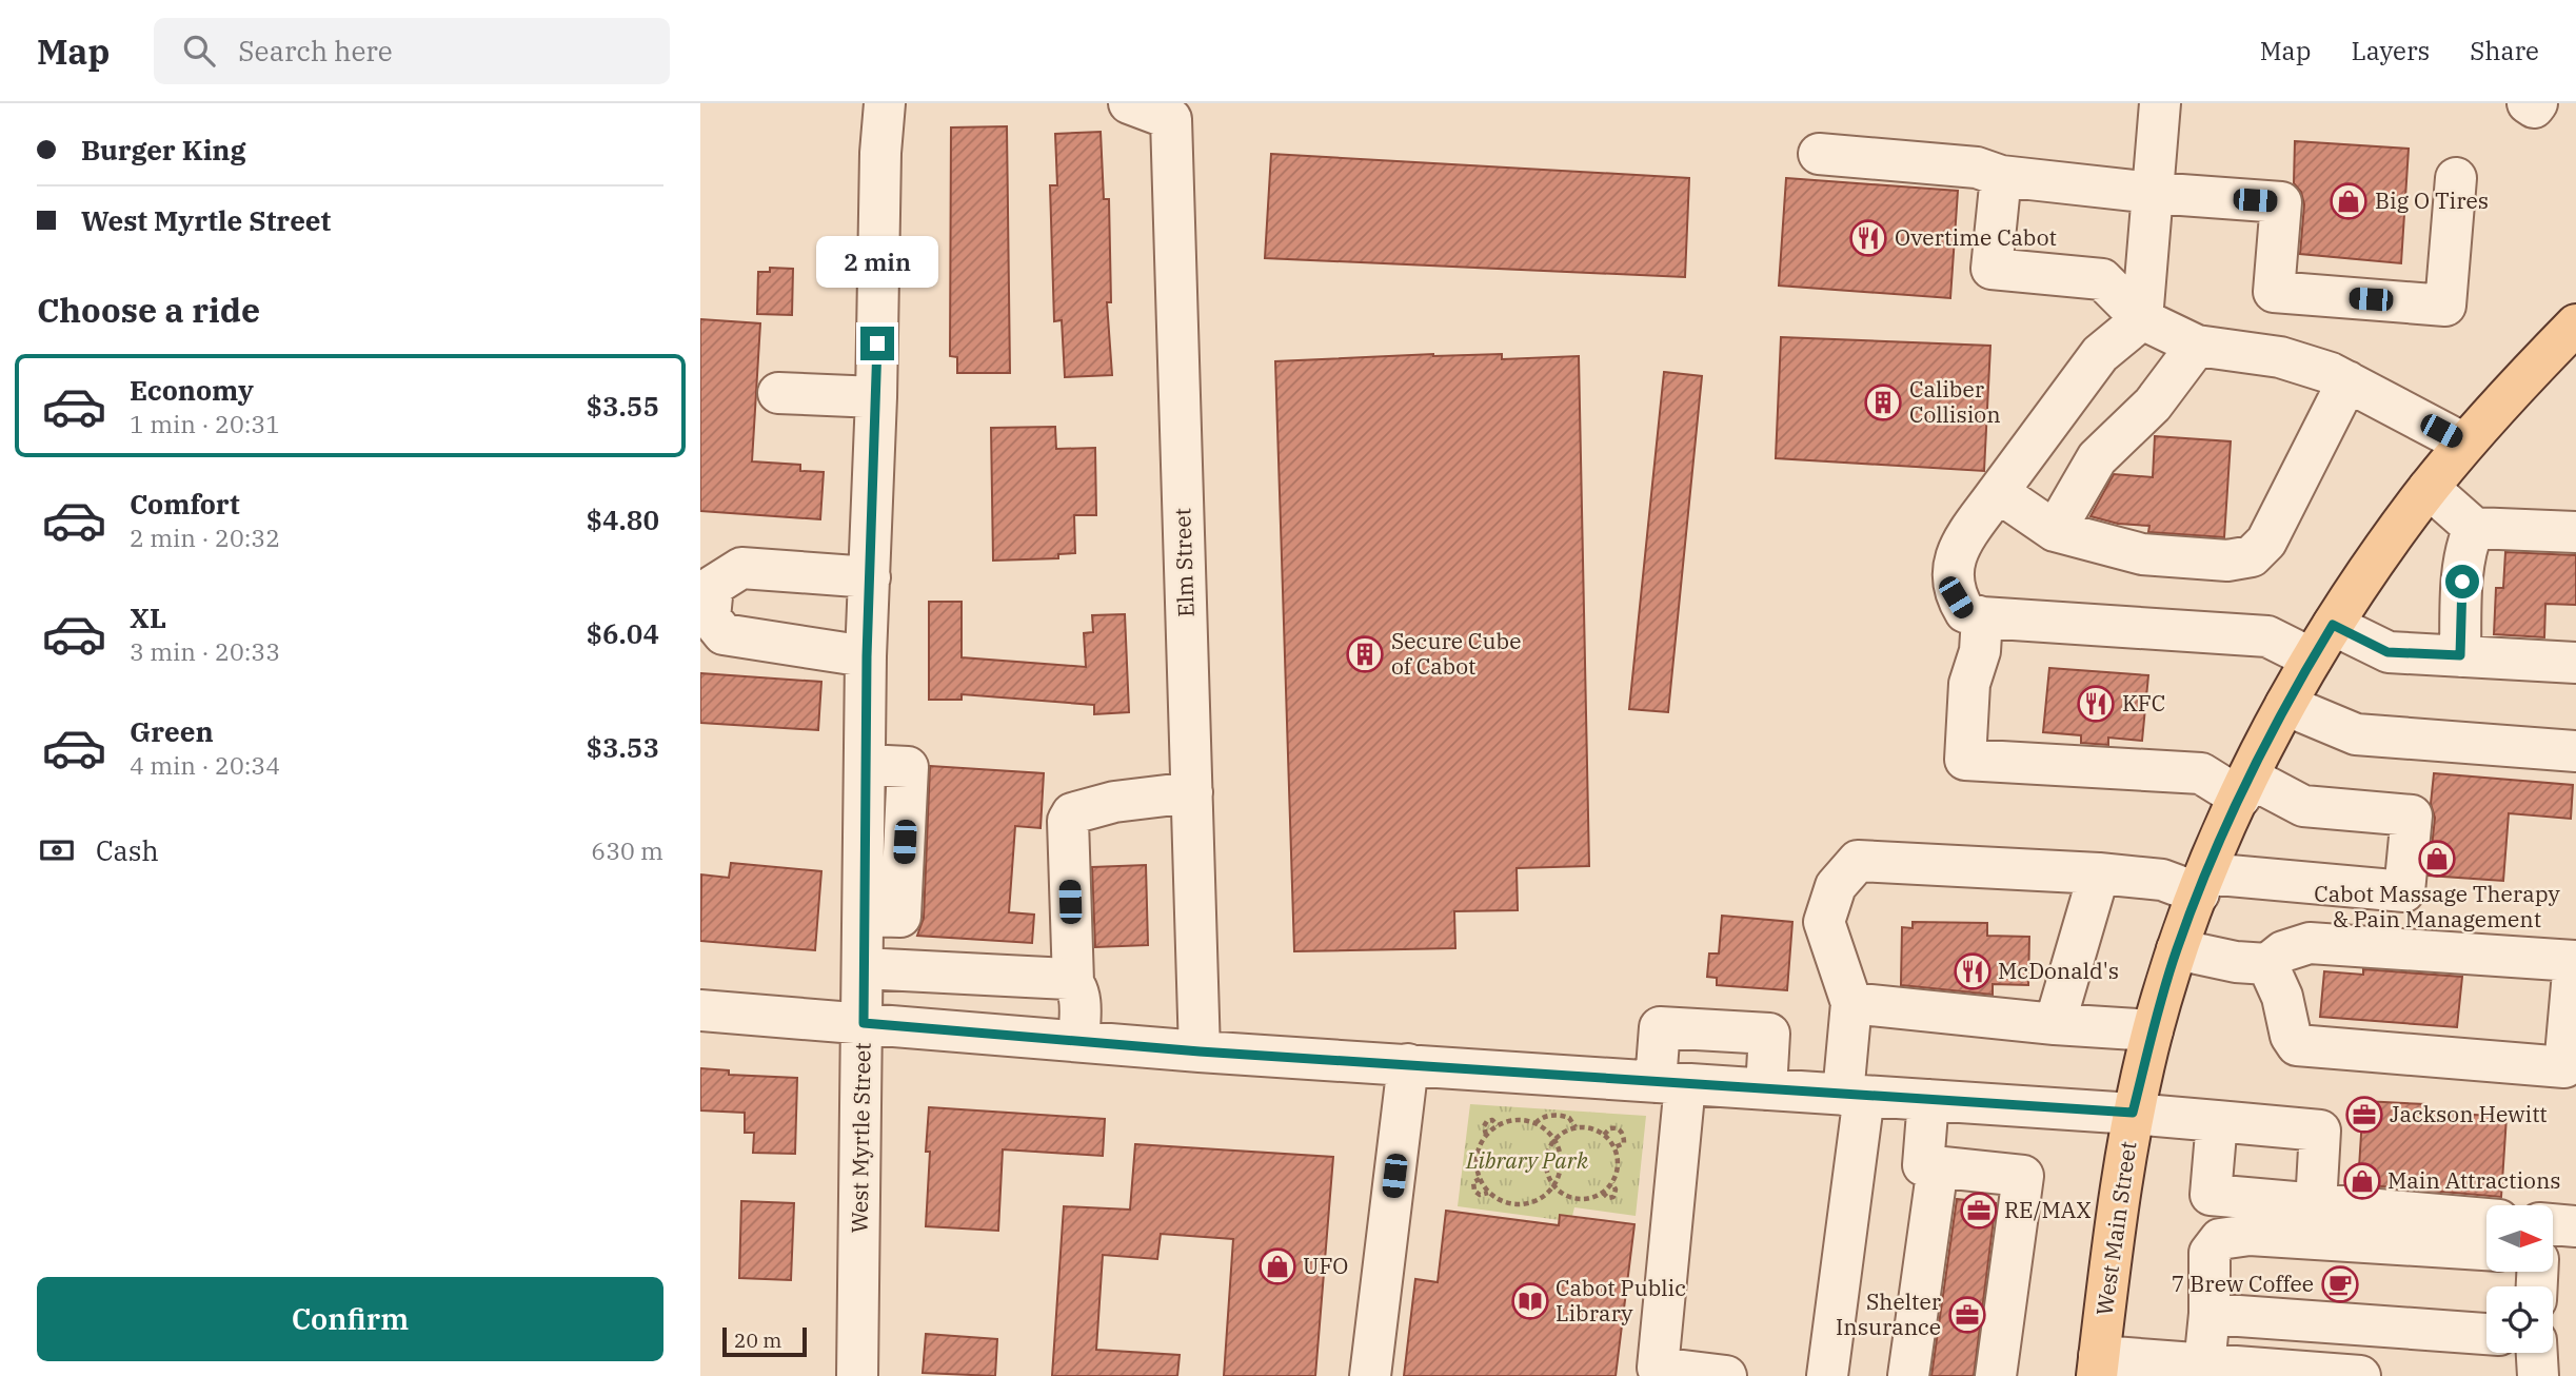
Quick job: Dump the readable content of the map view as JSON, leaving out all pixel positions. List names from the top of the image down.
{
  "streets": {
    "main road": ["West Main Street"],
    "street": ["Elm Street", "West Myrtle Street"]
  },
  "parks": ["Library Park"],
  "places": {
    "shop": [
      "Big O Tires",
      "Cabot Massage Therapy & Pain Management",
      "Main Attractions",
      "UFO"
    ],
    "restaurant": ["Overtime Cabot", "KFC", "McDonald's"],
    "building": ["Caliber Collision", "Secure Cube of Cabot"],
    "office": ["Jackson Hewitt", "RE/MAX", "Shelter Insurance"],
    "cafe": ["7 Brew Coffee"],
    "library": ["Cabot Public Library"]
  },
  "scale_bar": "20 m",
  "north": "right",
  "page": {
    "header": "Map",
    "search": "Search here",
    "nav": ["Map", "Layers", "Share"],
    "banner": ["Burger King", "West Myrtle Street"],
    "bubble": "2 min",
    "heading": "Choose a ride",
    "list": [
      {
        "name": "Economy",
        "note": "1 min · 20:31",
        "value": "$3.55"
      },
      {
        "name": "Comfort",
        "note": "2 min · 20:32",
        "value": "$4.80"
      },
      {
        "name": "XL",
        "note": "3 min · 20:33",
        "value": "$6.04"
      },
      {
        "name": "Green",
        "note": "4 min · 20:34",
        "value": "$3.53"
      }
    ],
    "pay": ["Cash", "630 m"],
    "buttons": "Confirm",
    "scale": "20 m"
  }
}
